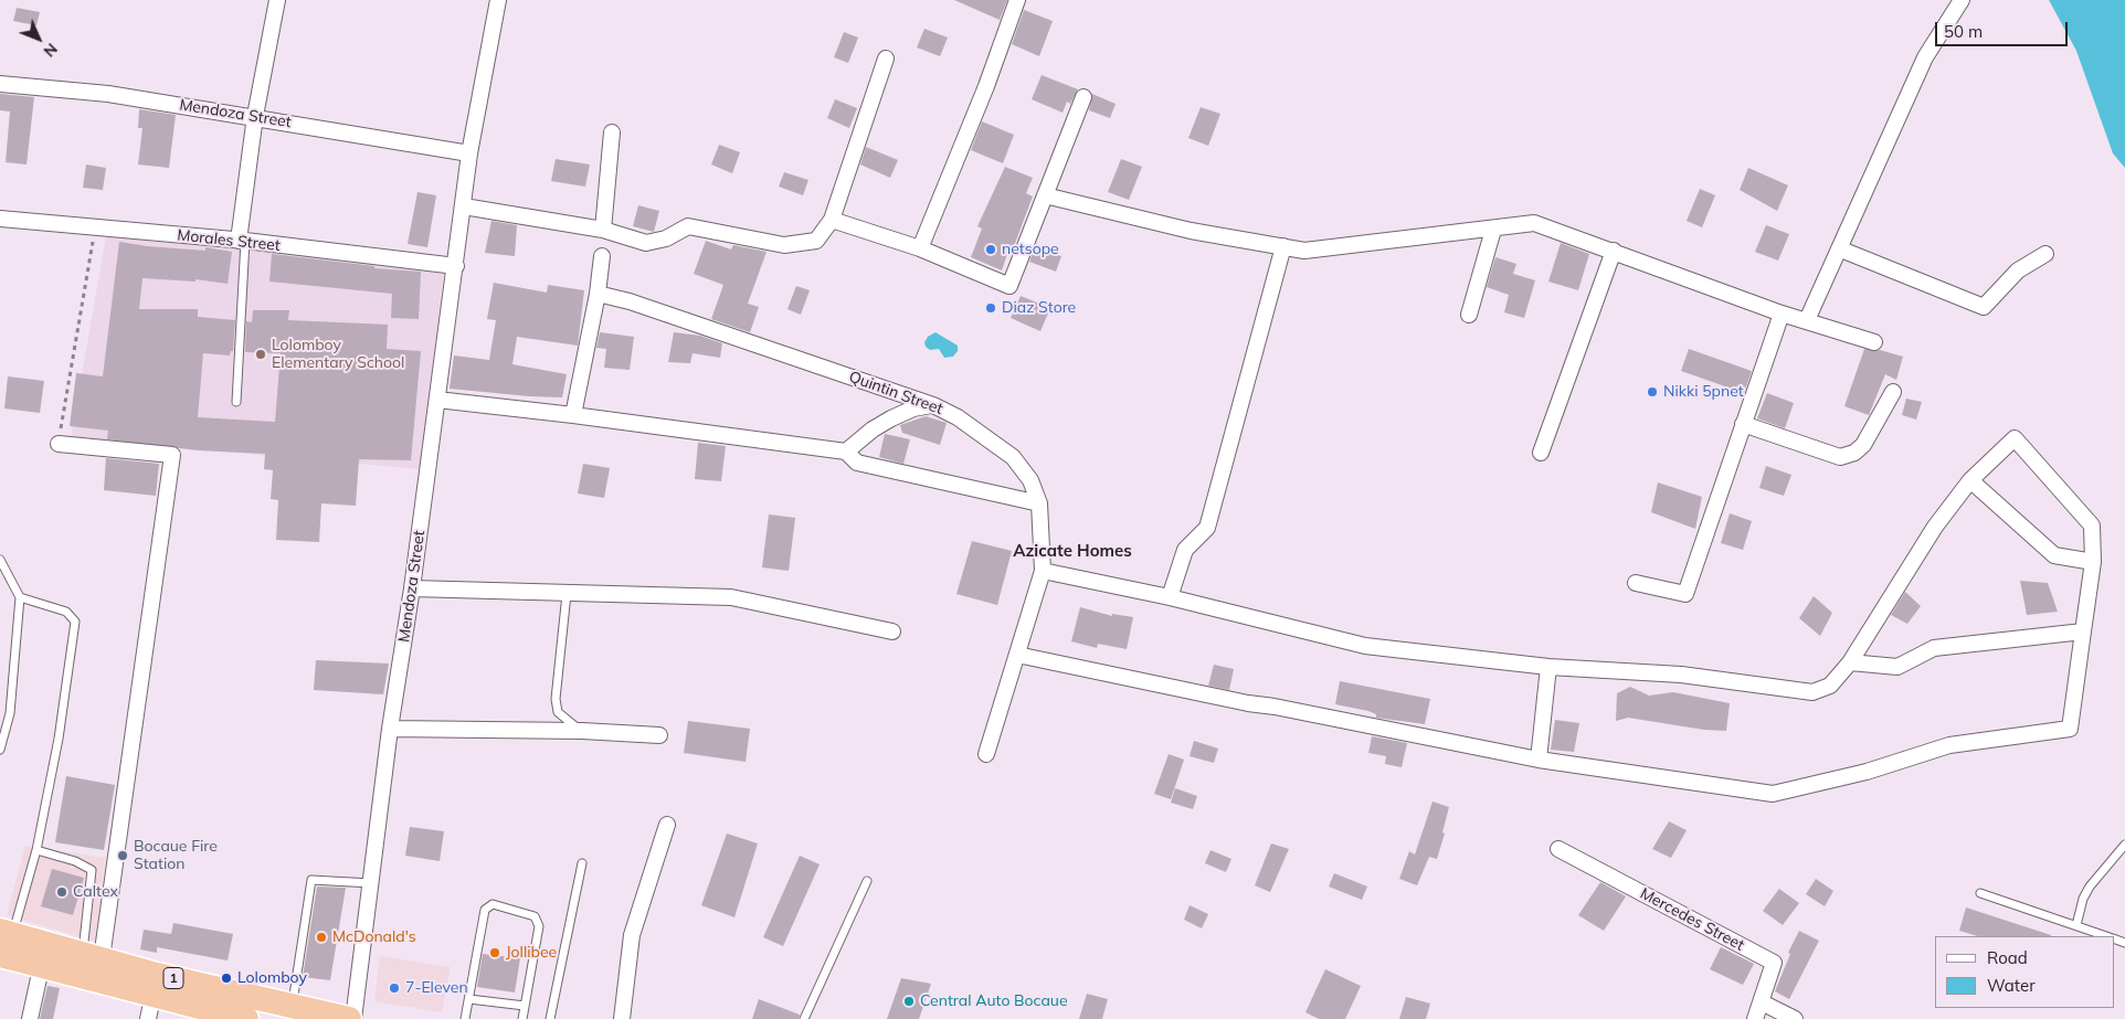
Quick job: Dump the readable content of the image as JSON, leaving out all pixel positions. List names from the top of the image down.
{
  "streets": {
    "highway": ["1"],
    "street": [
      "Mendoza Street",
      "Morales Street",
      "Quintin Street",
      "Mercedes Street"
    ]
  },
  "crossings": [
    ["Mendoza Street", "Morales Street"],
    ["Mendoza Street", "1"]
  ],
  "districts": ["Azicate Homes"],
  "places": [
    "netsope",
    "Diaz Store",
    "Lolomboy Elementary School",
    "Nikki 5pnet",
    "Bocaue Fire Station",
    "Caltex",
    "McDonald's",
    "Jollibee",
    "Lolomboy",
    "7-Eleven",
    "Central Auto Bocaue"
  ],
  "legend": ["Road", "Water"],
  "scale_bar": "50 m",
  "north": "bottom right"
}
